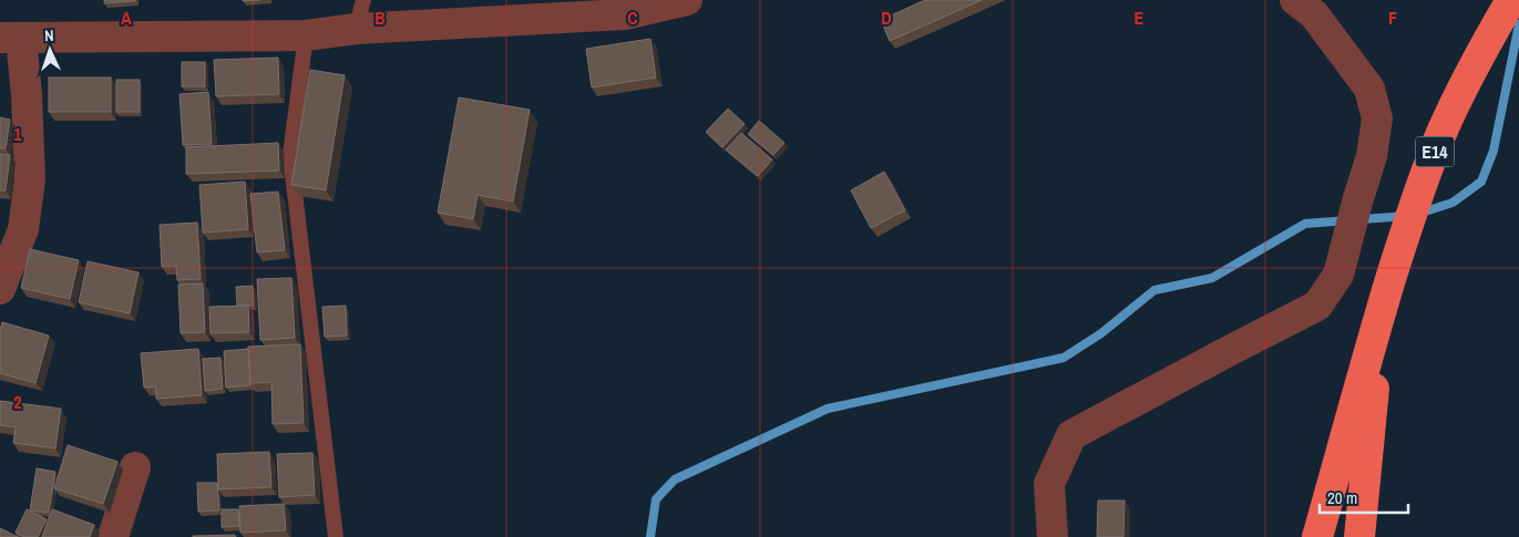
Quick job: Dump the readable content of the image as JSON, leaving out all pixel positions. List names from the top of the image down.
{
  "streets": {
    "highway": ["E14"]
  },
  "scale_bar": "20 m",
  "north": "top",
  "grid": {
    "columns": [
      "A",
      "B",
      "C",
      "D",
      "E",
      "F"
    ],
    "rows": ["1", "2"]
  }
}
